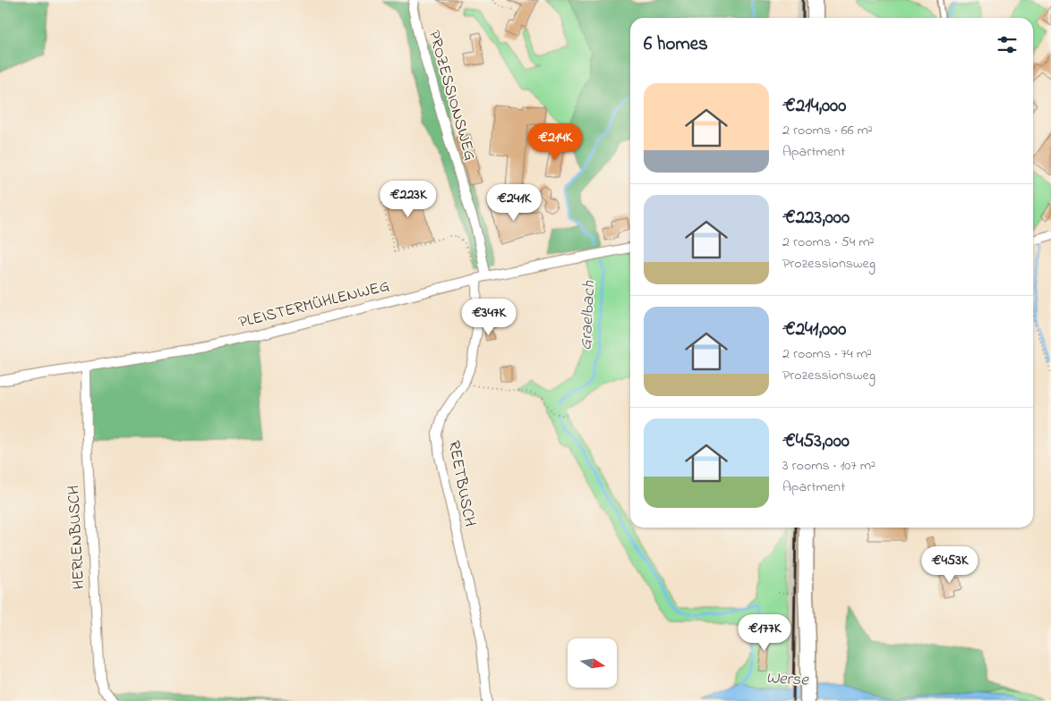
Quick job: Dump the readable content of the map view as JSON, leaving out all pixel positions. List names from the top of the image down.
{
  "streets": {
    "street": [
      "PROZESSIONSWEG",
      "PLEISTERMÜHLENWEG",
      "REETBUSCH",
      "HERLENBUSCH"
    ]
  },
  "crossings": [
    ["PROZESSIONSWEG", "PLEISTERMÜHLENWEG"],
    ["PLEISTERMÜHLENWEG", "REETBUSCH"],
    ["PLEISTERMÜHLENWEG", "HERLENBUSCH"]
  ],
  "water": ["Graelbach", "Werse"],
  "north": "right",
  "page": {
    "heading": "6 homes",
    "list": [
      {
        "name": "€214,000",
        "note": "2 rooms · 66 m² · Apartment"
      },
      {
        "name": "€223,000",
        "note": "2 rooms · 54 m² · Prozessionsweg"
      },
      {
        "name": "€241,000",
        "note": "2 rooms · 74 m² · Prozessionsweg"
      },
      {
        "name": "€453,000",
        "note": "3 rooms · 107 m² · Apartment"
      }
    ],
    "price": [
      "€214K",
      "€223K",
      "€241K",
      "€347K",
      "€453K",
      "€177K"
    ]
  }
}
